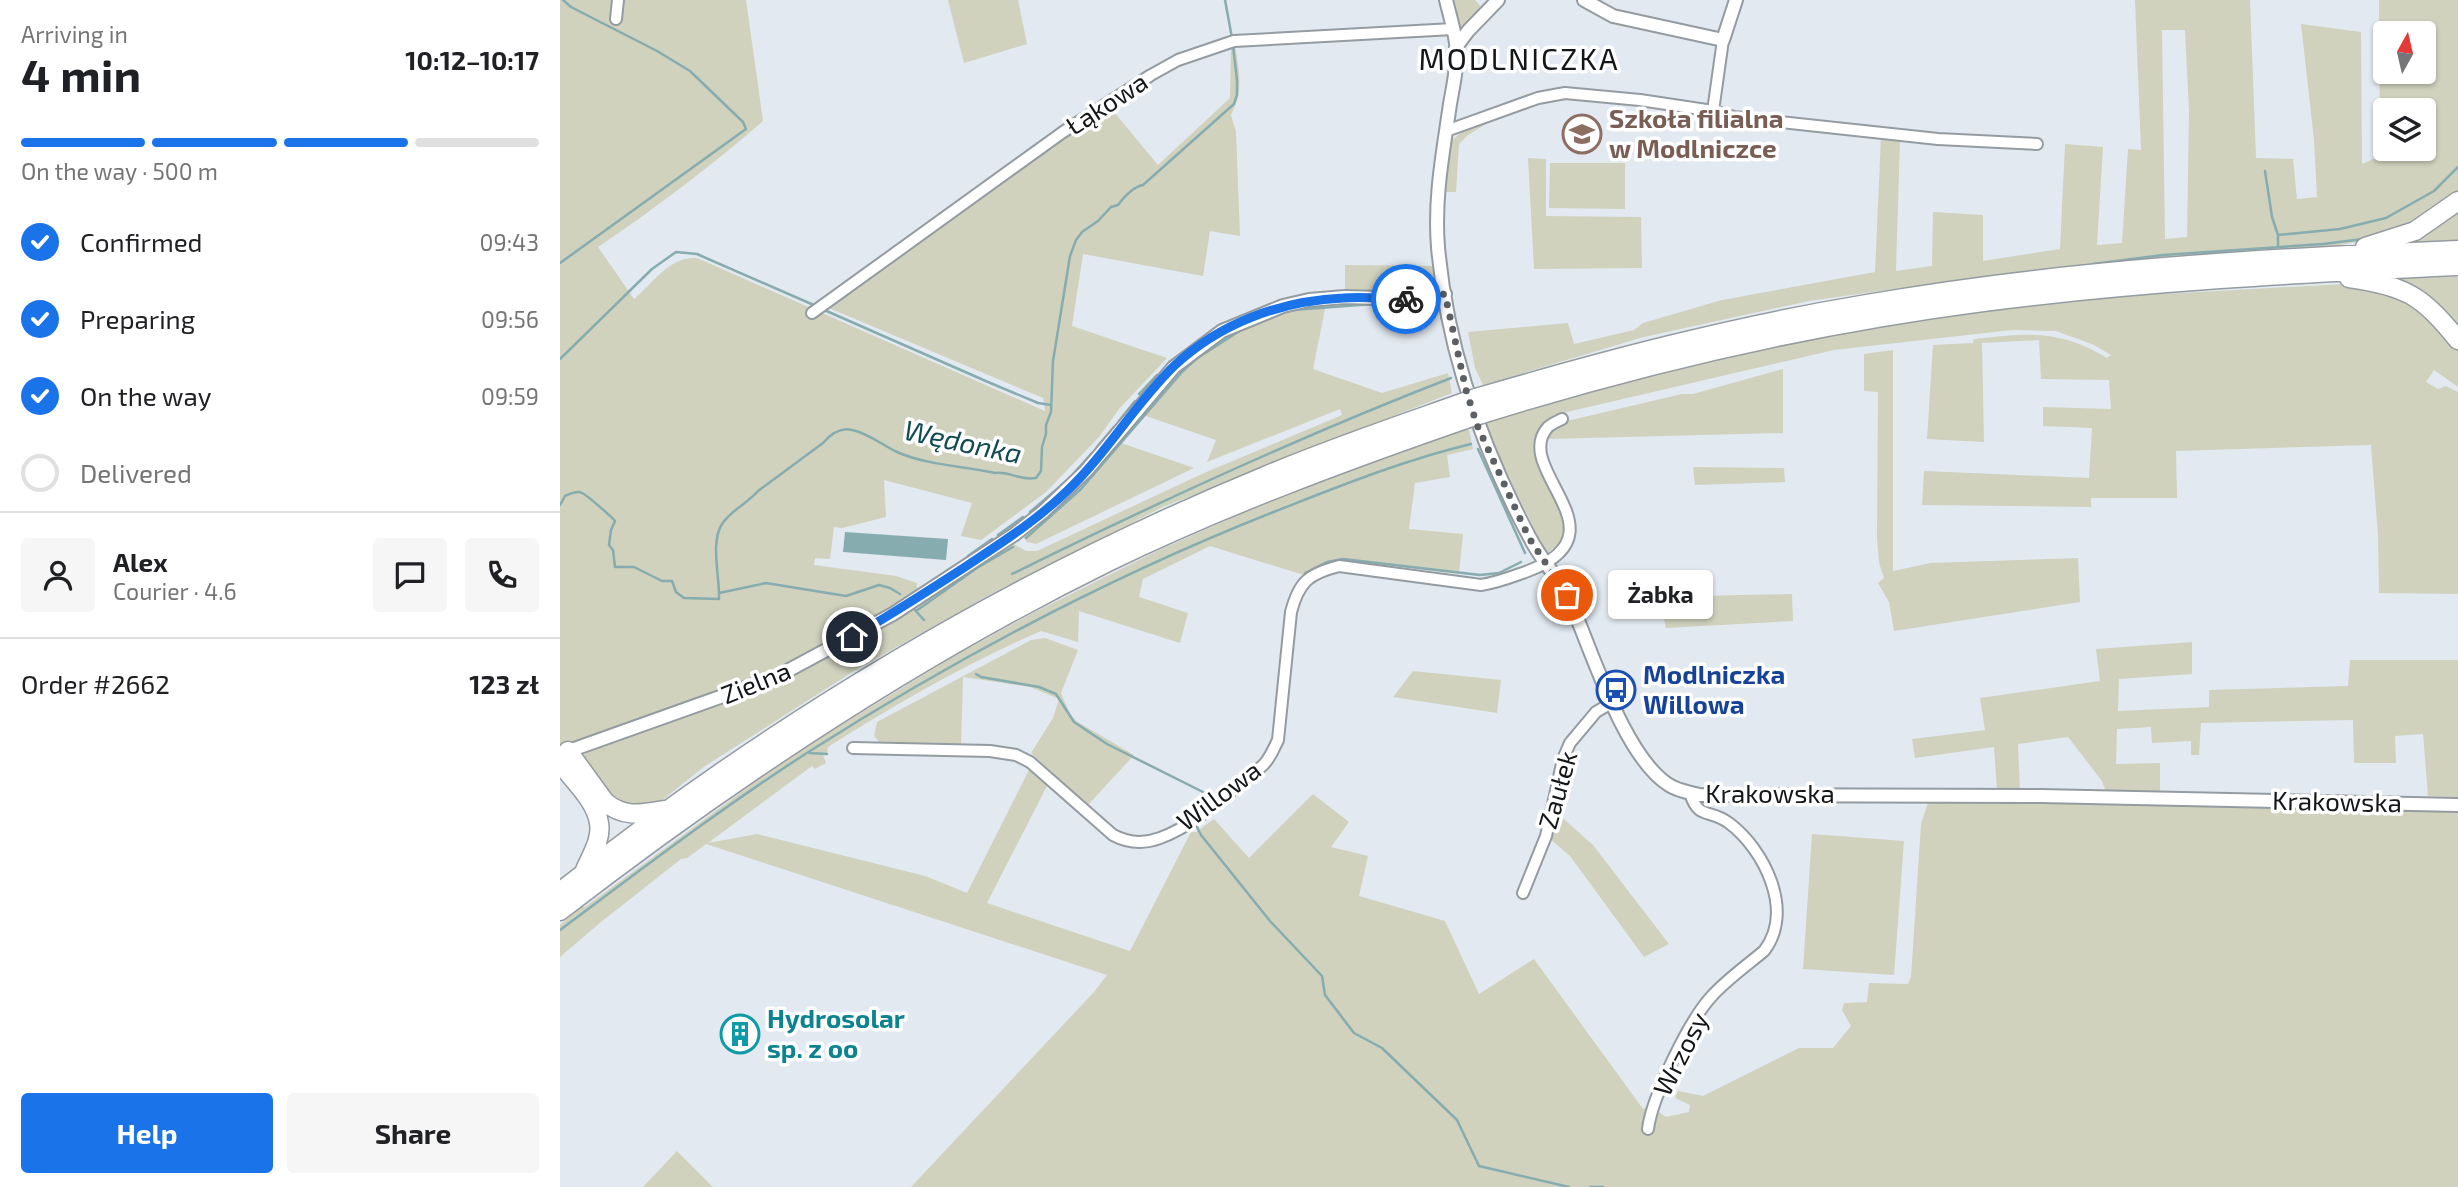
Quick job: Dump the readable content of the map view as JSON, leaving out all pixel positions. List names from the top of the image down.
{
  "streets": {
    "street": [
      "Łąkowa",
      "Zielna",
      "Zaułek",
      "Krakowska",
      "Willowa",
      "Wrzosy"
    ]
  },
  "crossings": [
    ["Łąkowa", "Krakowska"],
    ["Zielna", "Krakowska"],
    ["Zaułek", "Krakowska"],
    ["Krakowska", "Willowa"],
    ["Krakowska", "Wrzosy"]
  ],
  "districts": ["MODLNICZKA"],
  "water": ["Wędonka"],
  "places": {
    "school or university": ["Szkoła filialna w Modlniczce"],
    "other": ["Żabka"],
    "bus stop": ["Modlniczka Willowa"],
    "building": ["Hydrosolar sp. z oo"]
  },
  "north": "top",
  "page": {
    "heading": ["4 min", "Arriving in", "10:12–10:17"],
    "panel": [
      "Alex",
      "Courier · 4.6",
      "Order #2662",
      "123 zł"
    ],
    "bar": "On the way · 500 m",
    "list": [
      ["Confirmed", "09:43"],
      ["Preparing", "09:56"],
      ["On the way", "09:59"],
      "Delivered"
    ],
    "bubble": "Żabka",
    "buttons": ["Help", "Share"]
  }
}
